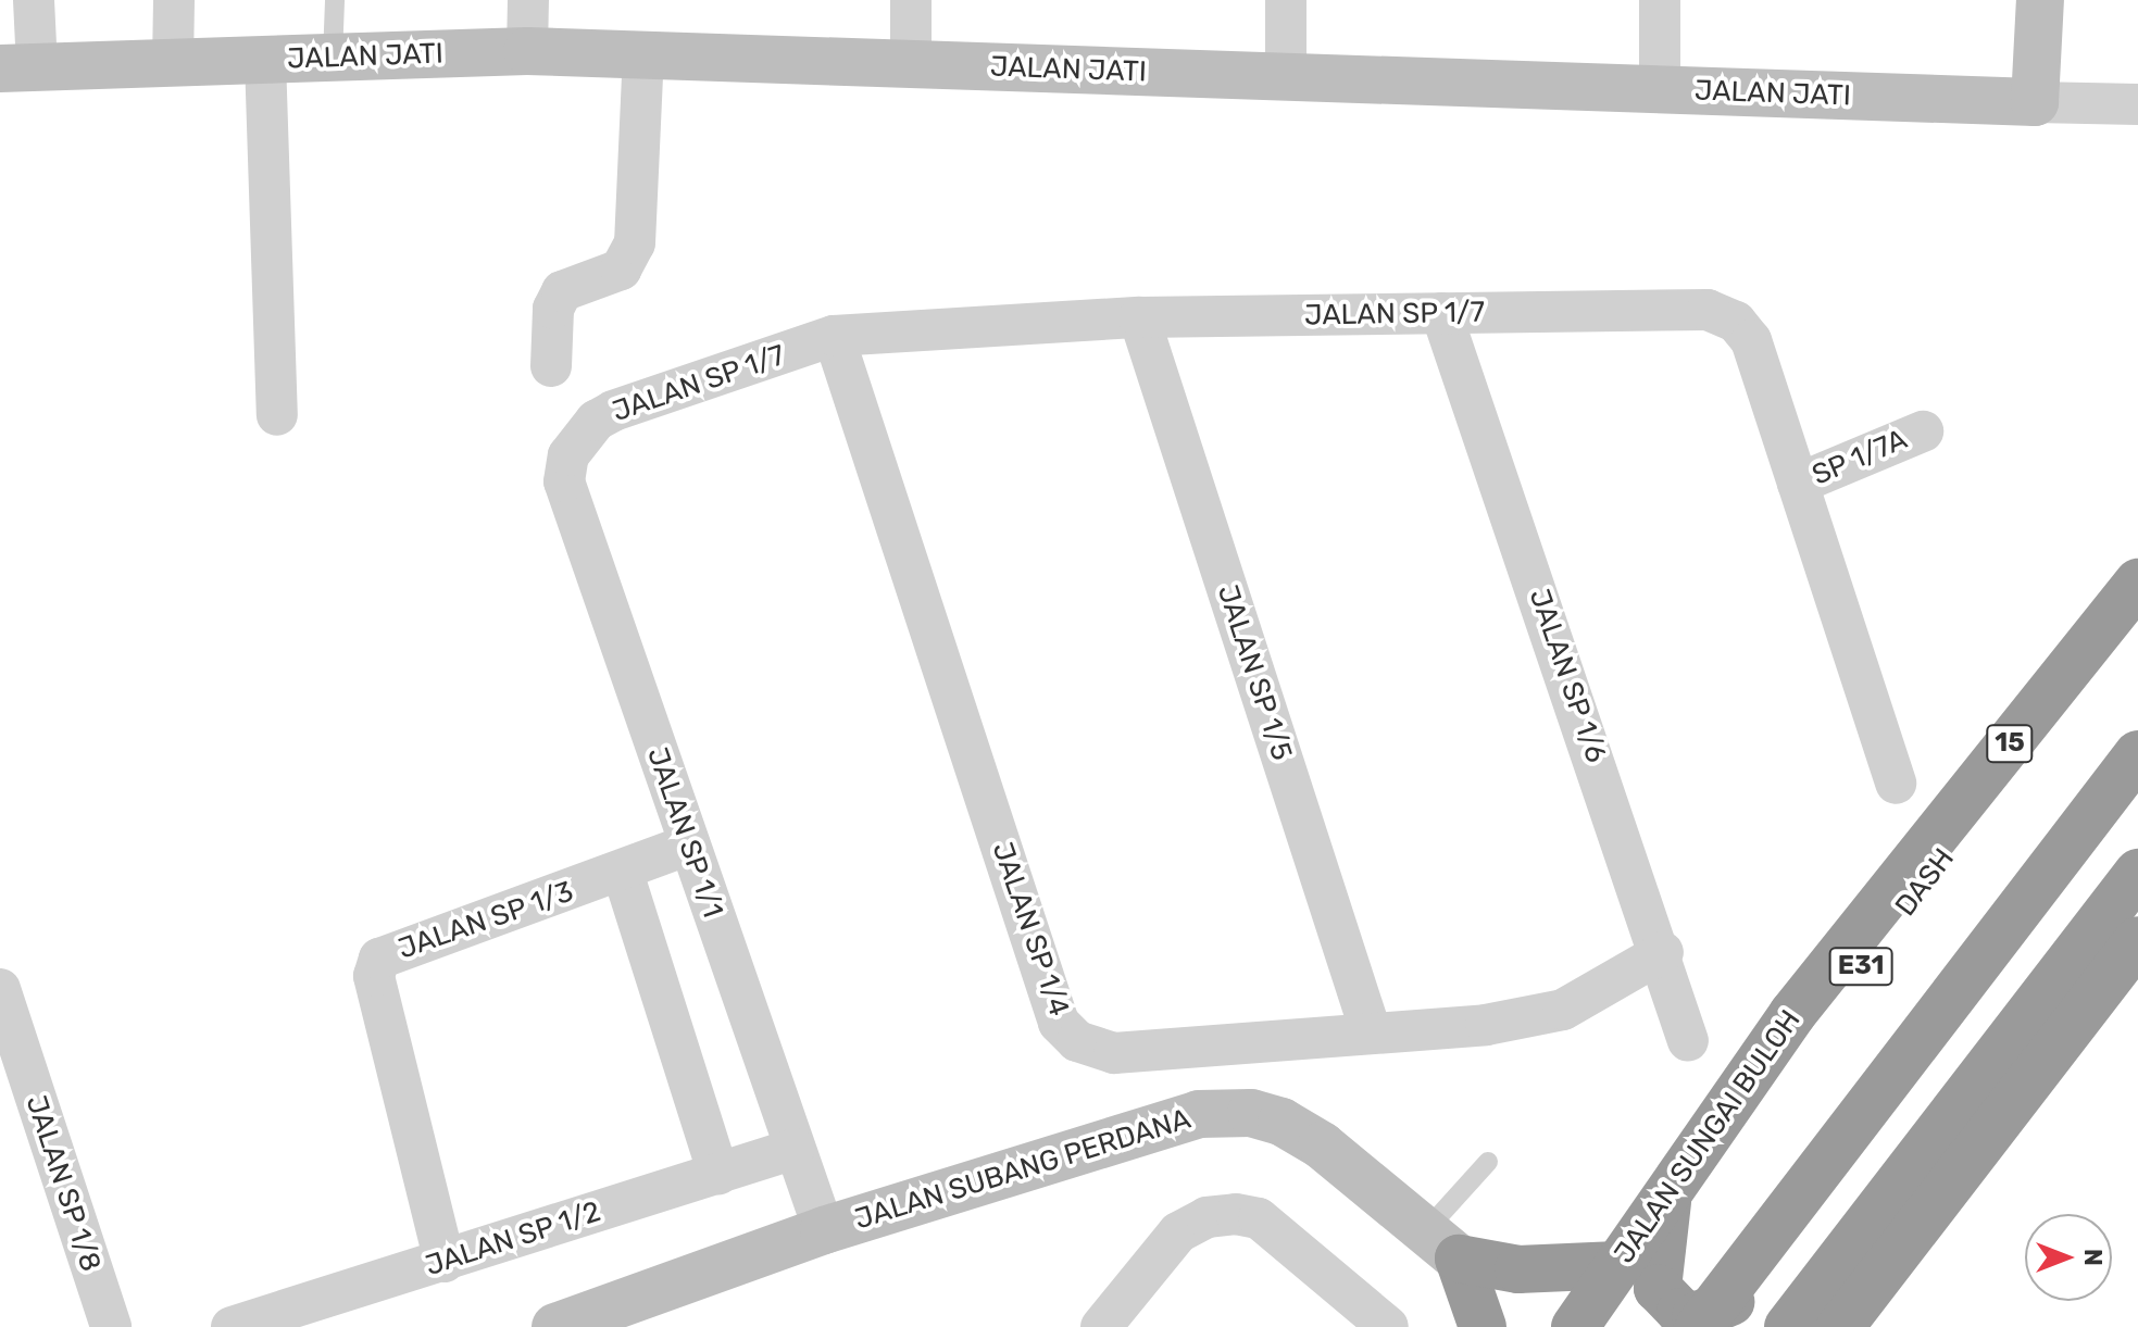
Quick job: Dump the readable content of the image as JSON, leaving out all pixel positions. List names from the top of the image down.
{
  "streets": {
    "highway": [
      "15",
      "DASH",
      "E31",
      "JALAN SUNGAI BULOH"
    ],
    "street": [
      "JALAN JATI",
      "JALAN SP 1/7",
      "SP 1/7A",
      "JALAN SP 1/5",
      "JALAN SP 1/6",
      "JALAN SP 1/1",
      "JALAN SP 1/3",
      "JALAN SP 1/4",
      "JALAN SUBANG PERDANA",
      "JALAN SP 1/8",
      "JALAN SP 1/2"
    ]
  },
  "crossings": [
    ["JALAN SP 1/7", "SP 1/7A"],
    ["JALAN SP 1/7", "JALAN SP 1/5"],
    ["JALAN SP 1/7", "JALAN SP 1/6"],
    ["JALAN SP 1/7", "JALAN SP 1/1"],
    ["JALAN SP 1/7", "JALAN SP 1/4"],
    ["JALAN SP 1/5", "JALAN SP 1/4"],
    ["JALAN SP 1/6", "JALAN SP 1/4"],
    ["JALAN SP 1/1", "JALAN SP 1/3"],
    ["JALAN SP 1/1", "JALAN SUBANG PERDANA"],
    ["JALAN SP 1/1", "JALAN SP 1/2"],
    ["JALAN SP 1/3", "JALAN SP 1/2"]
  ],
  "north": "right"
}
